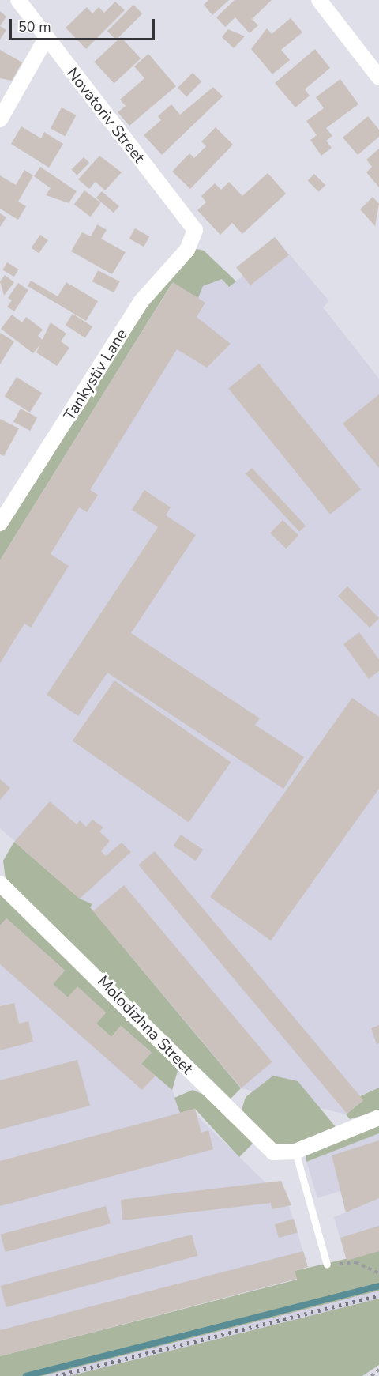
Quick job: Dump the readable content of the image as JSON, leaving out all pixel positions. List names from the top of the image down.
{
  "streets": {
    "street": ["Novatoriv Street", "Tankystiv Lane", "Molodizhna Street"]
  },
  "crossings": [
    ["Novatoriv Street", "Tankystiv Lane"]
  ],
  "scale_bar": "50 m"
}
